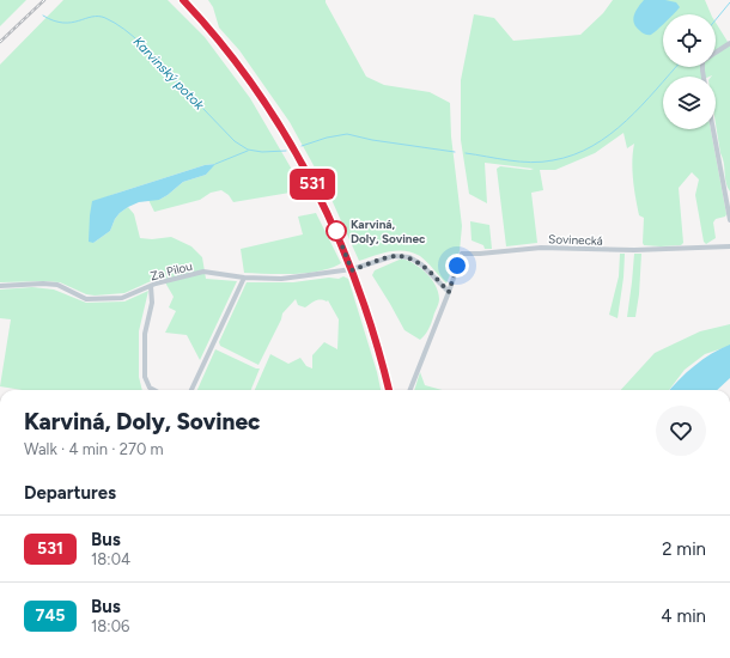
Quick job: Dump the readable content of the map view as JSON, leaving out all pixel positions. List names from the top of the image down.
{
  "streets": {
    "street": ["Sovinecká", "Za Pilou"]
  },
  "water": ["Karvinský potok"],
  "places": ["Karviná, Doly, Sovinec"],
  "lines": ["bus line 531"],
  "page": {
    "on_map": "531",
    "heading": [
      ["Karviná, Doly, Sovinec", "Walk · 4 min · 270 m"],
      "Departures"
    ],
    "list": [
      {
        "mark": "531",
        "name": "Bus",
        "note": "18:04",
        "value": "2 min"
      },
      {
        "mark": "745",
        "name": "Bus",
        "note": "18:06",
        "value": "4 min"
      }
    ]
  }
}
